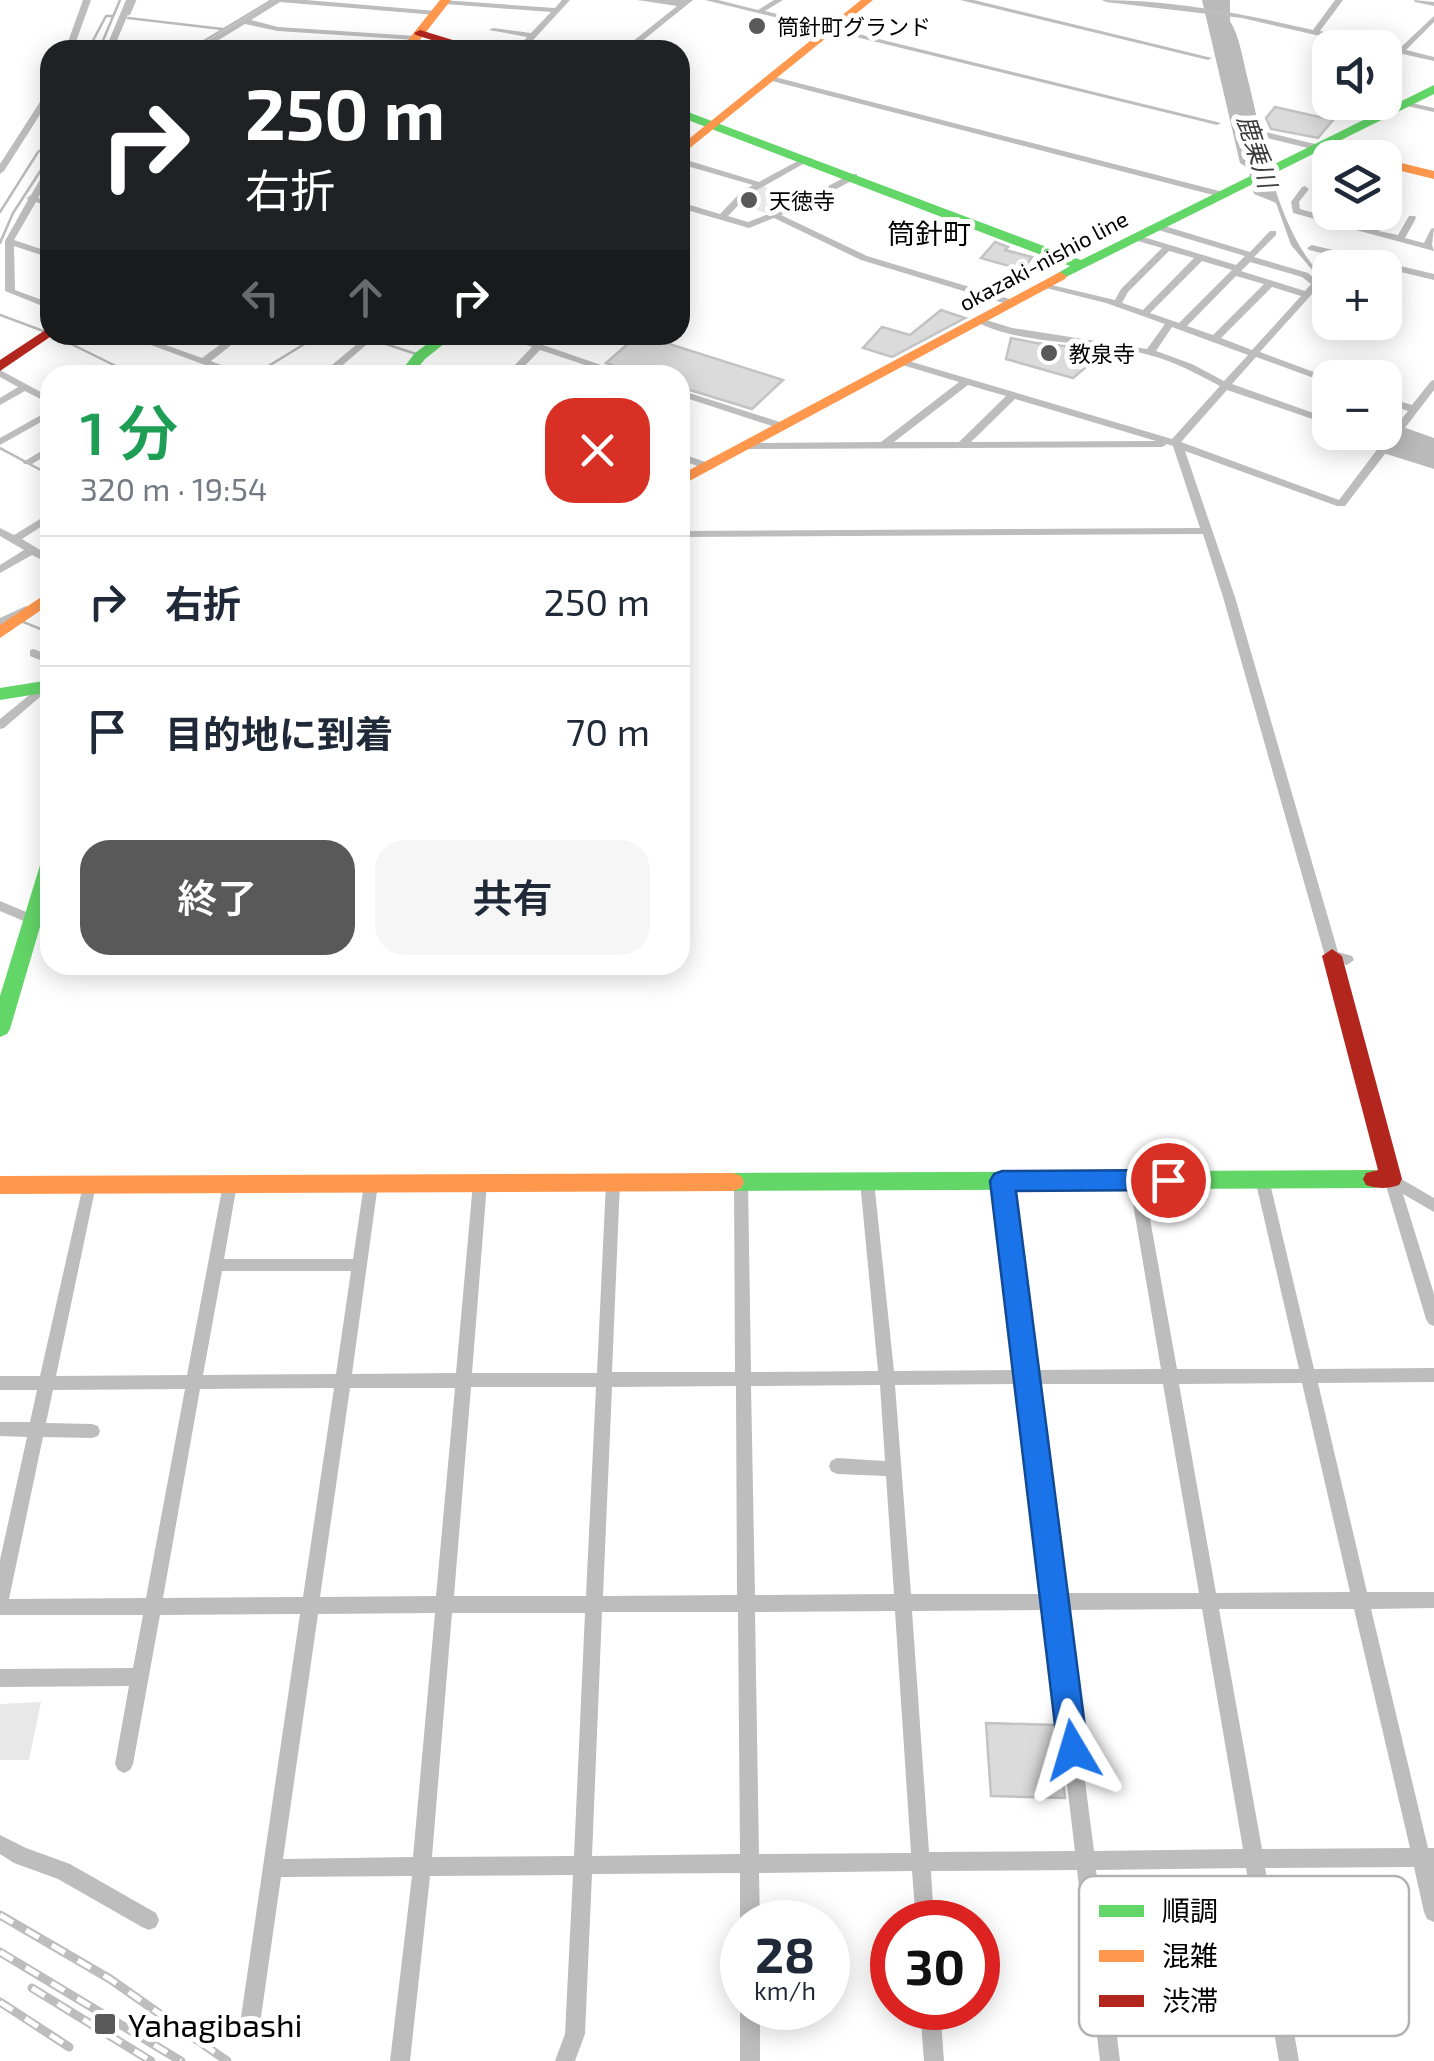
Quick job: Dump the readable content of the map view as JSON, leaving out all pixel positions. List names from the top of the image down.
{
  "streets": {
    "street": ["okazaki-nishio line"]
  },
  "districts": ["筒針町"],
  "water": ["鹿乗川"],
  "places": {
    "other": ["筒針町グランド", "天徳寺", "教泉寺"],
    "transit": ["Yahagibashi"]
  },
  "legend": ["順調", "混雑", "渋滞"],
  "page": {
    "map_buttons": ["+", "−"],
    "turn": ["250 m", "右折"],
    "heading": ["1 分", "320 m · 19:54"],
    "list": [
      {
        "name": "右折",
        "value": "250 m"
      },
      {
        "name": "目的地に到着",
        "value": "70 m"
      }
    ],
    "buttons": ["終了", "共有"],
    "speed": "28 km/h",
    "limit": "30"
  }
}
